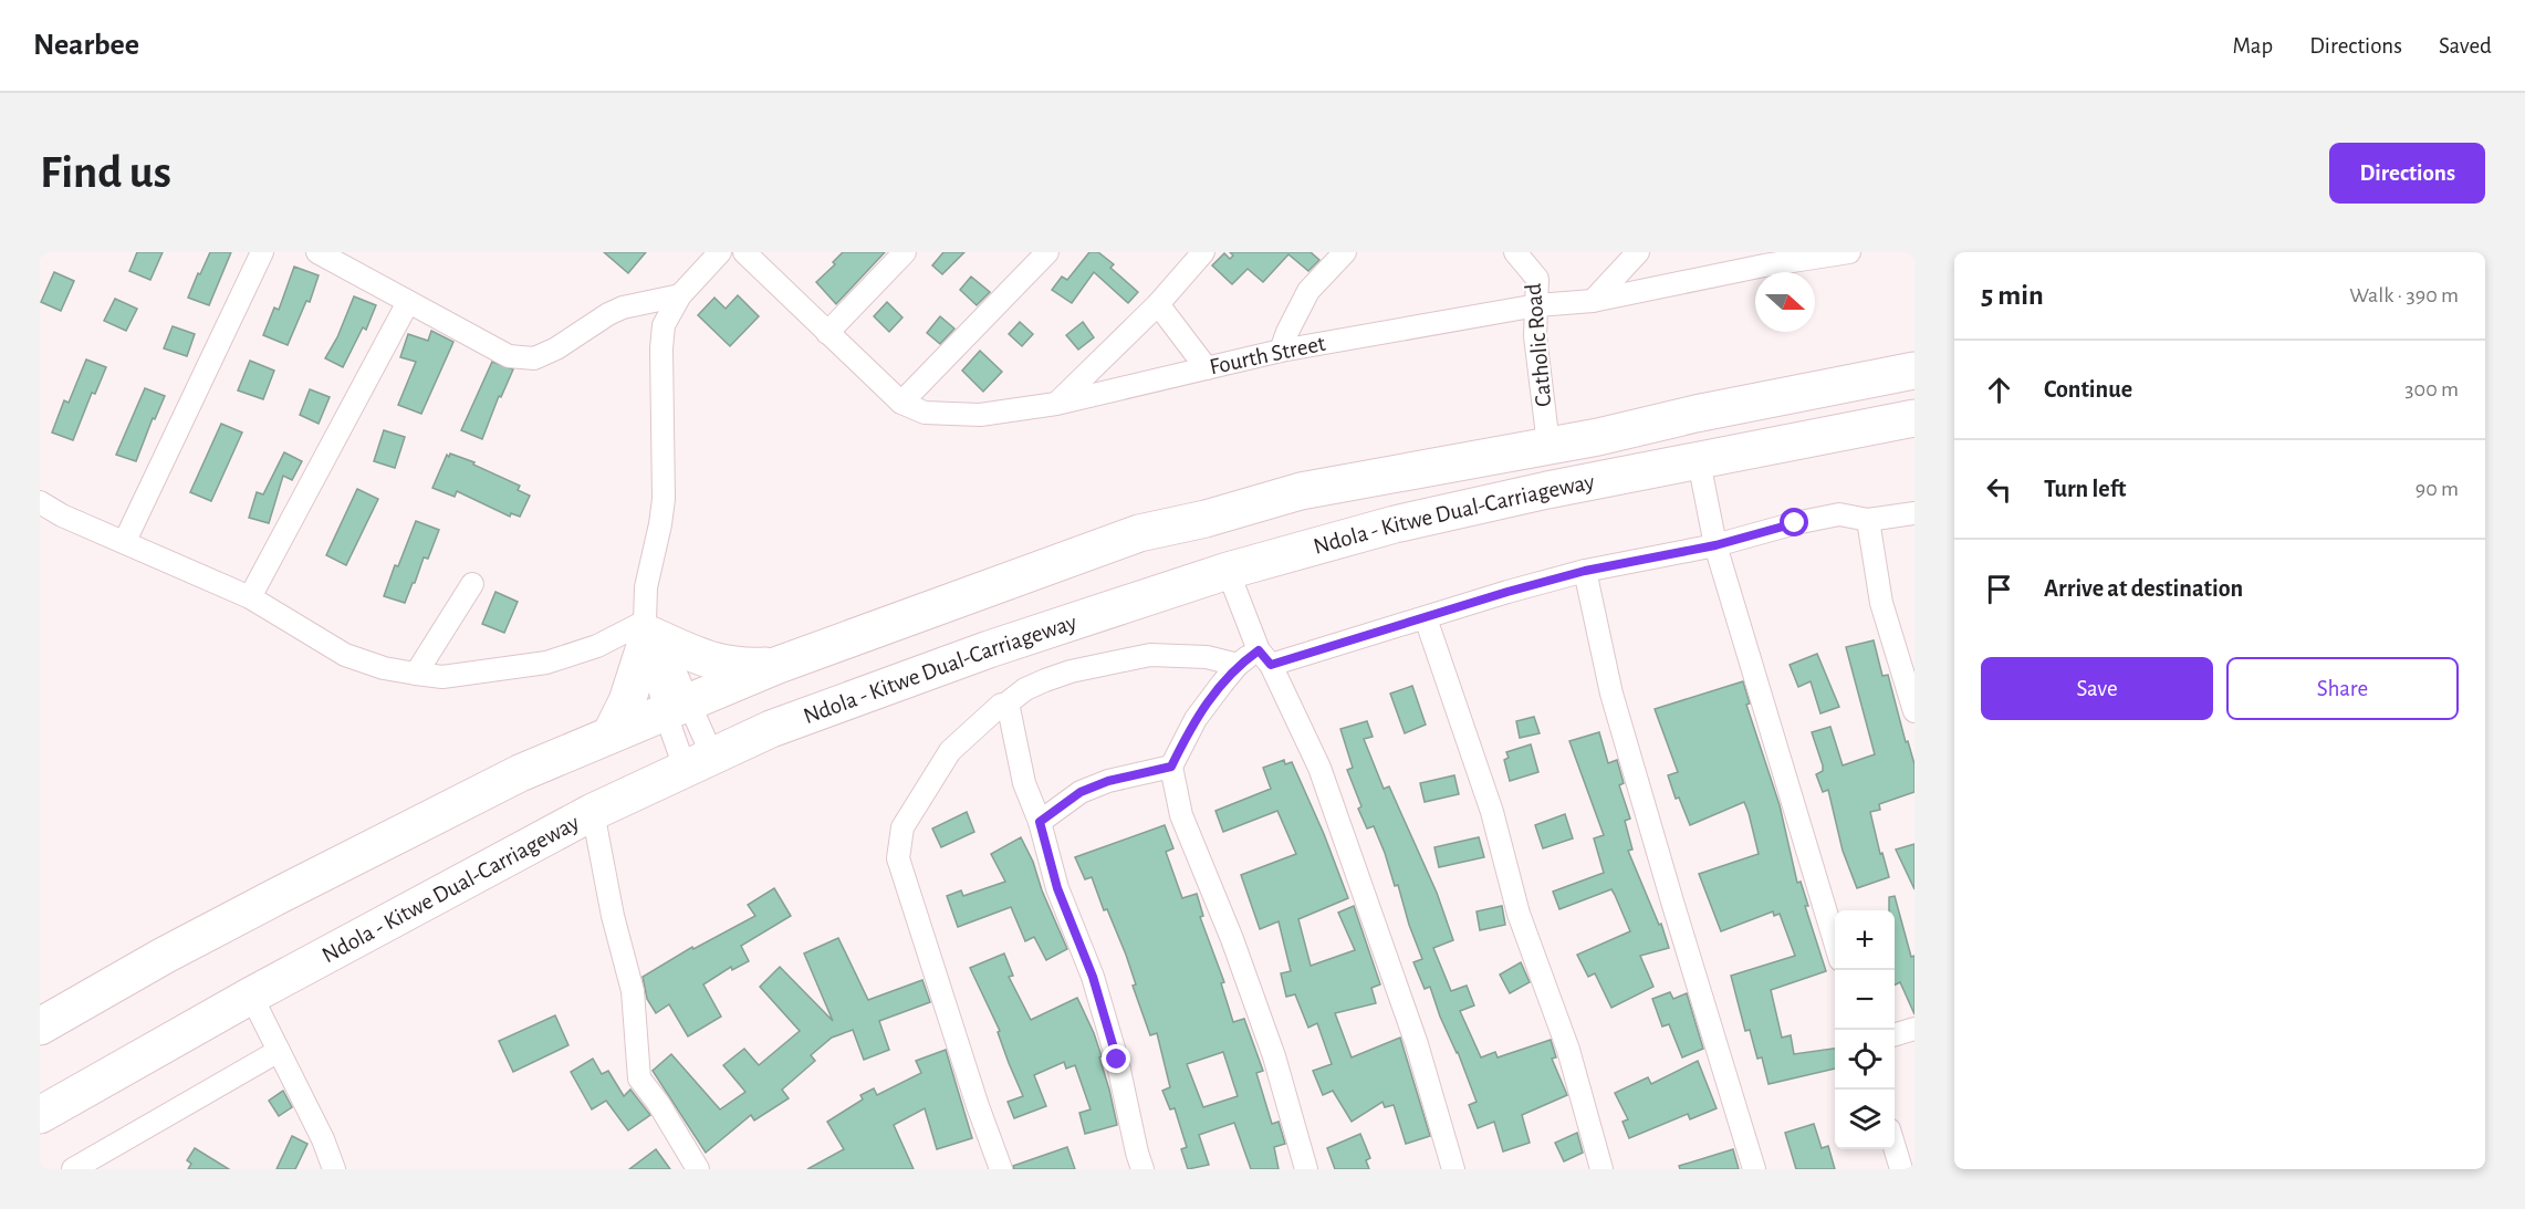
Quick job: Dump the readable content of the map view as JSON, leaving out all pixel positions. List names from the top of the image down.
{
  "streets": {
    "highway": ["Ndola - Kitwe Dual-Carriageway"],
    "street": ["Catholic Road", "Fourth Street"]
  },
  "crossings": [
    ["Catholic Road", "Fourth Street"],
    ["Catholic Road", "Ndola - Kitwe Dual-Carriageway"]
  ],
  "north": "right",
  "page": {
    "header": "Nearbee",
    "nav": ["Map", "Directions", "Saved"],
    "buttons": [
      "Directions",
      ["Save", "Share"]
    ],
    "title": "Find us",
    "heading": ["5 min", "Walk · 390 m"],
    "list": [
      ["Continue", "300 m"],
      ["Turn left", "90 m"],
      "Arrive at destination"
    ],
    "map_buttons": ["+", "−"]
  }
}
